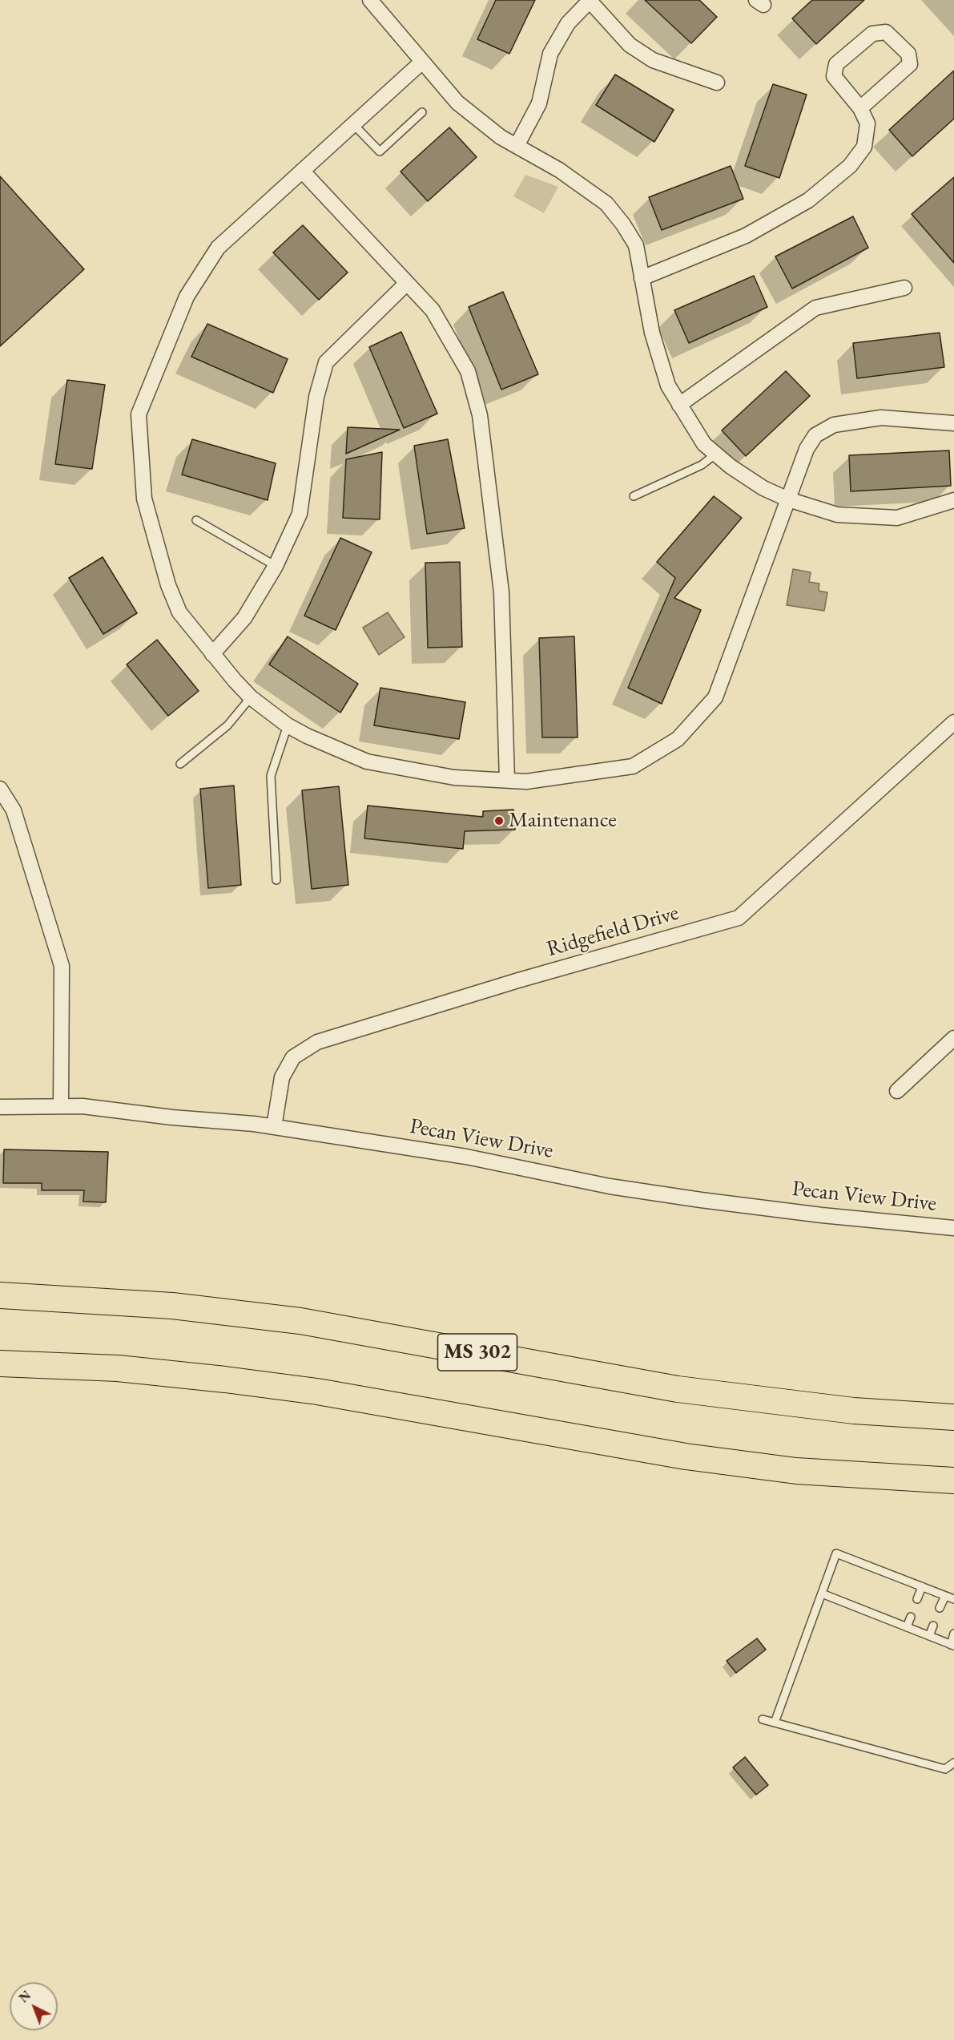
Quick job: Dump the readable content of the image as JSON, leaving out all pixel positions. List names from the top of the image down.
{
  "streets": {
    "highway": ["MS 302"],
    "street": ["Ridgefield Drive", "Pecan View Drive"]
  },
  "crossings": [
    ["Ridgefield Drive", "Pecan View Drive"]
  ],
  "places": ["Maintenance"],
  "north": "top left"
}
